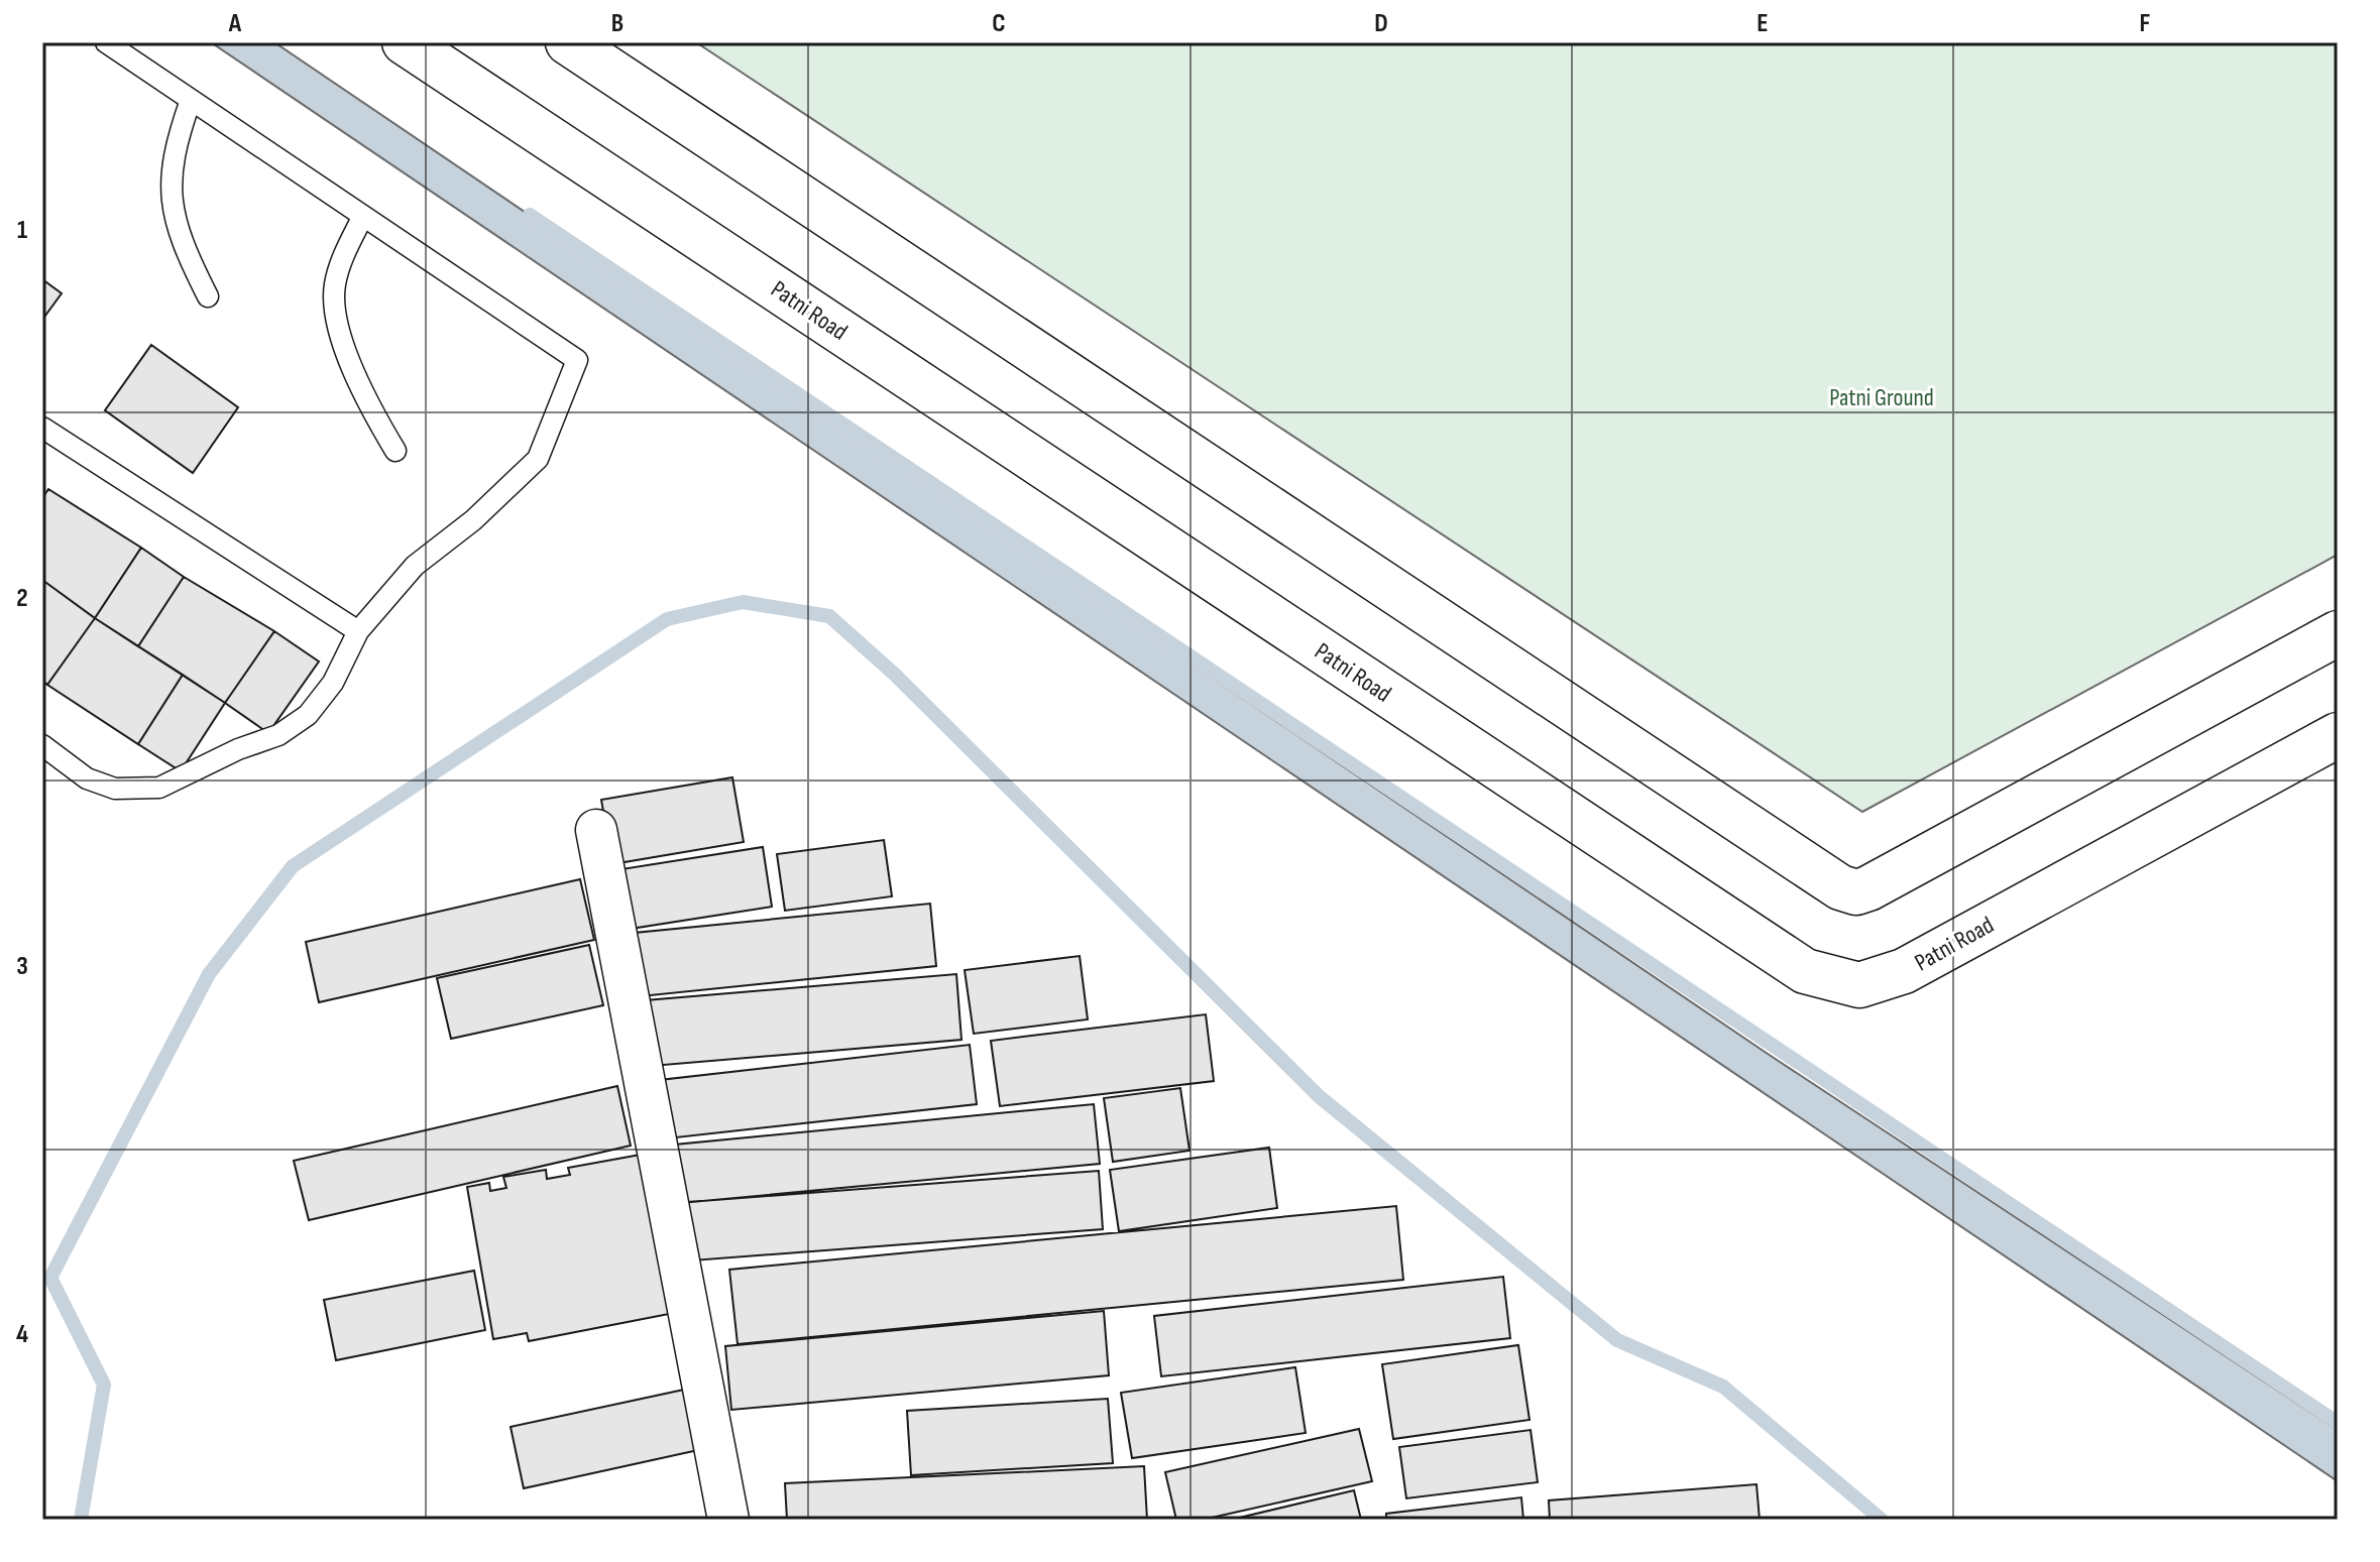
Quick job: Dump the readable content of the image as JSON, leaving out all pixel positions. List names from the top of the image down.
{
  "streets": {
    "main road": ["Patni Road"]
  },
  "parks": ["Patni Ground"],
  "grid": {
    "columns": [
      "A",
      "B",
      "C",
      "D",
      "E",
      "F"
    ],
    "rows": [
      "1",
      "2",
      "3",
      "4"
    ]
  }
}
